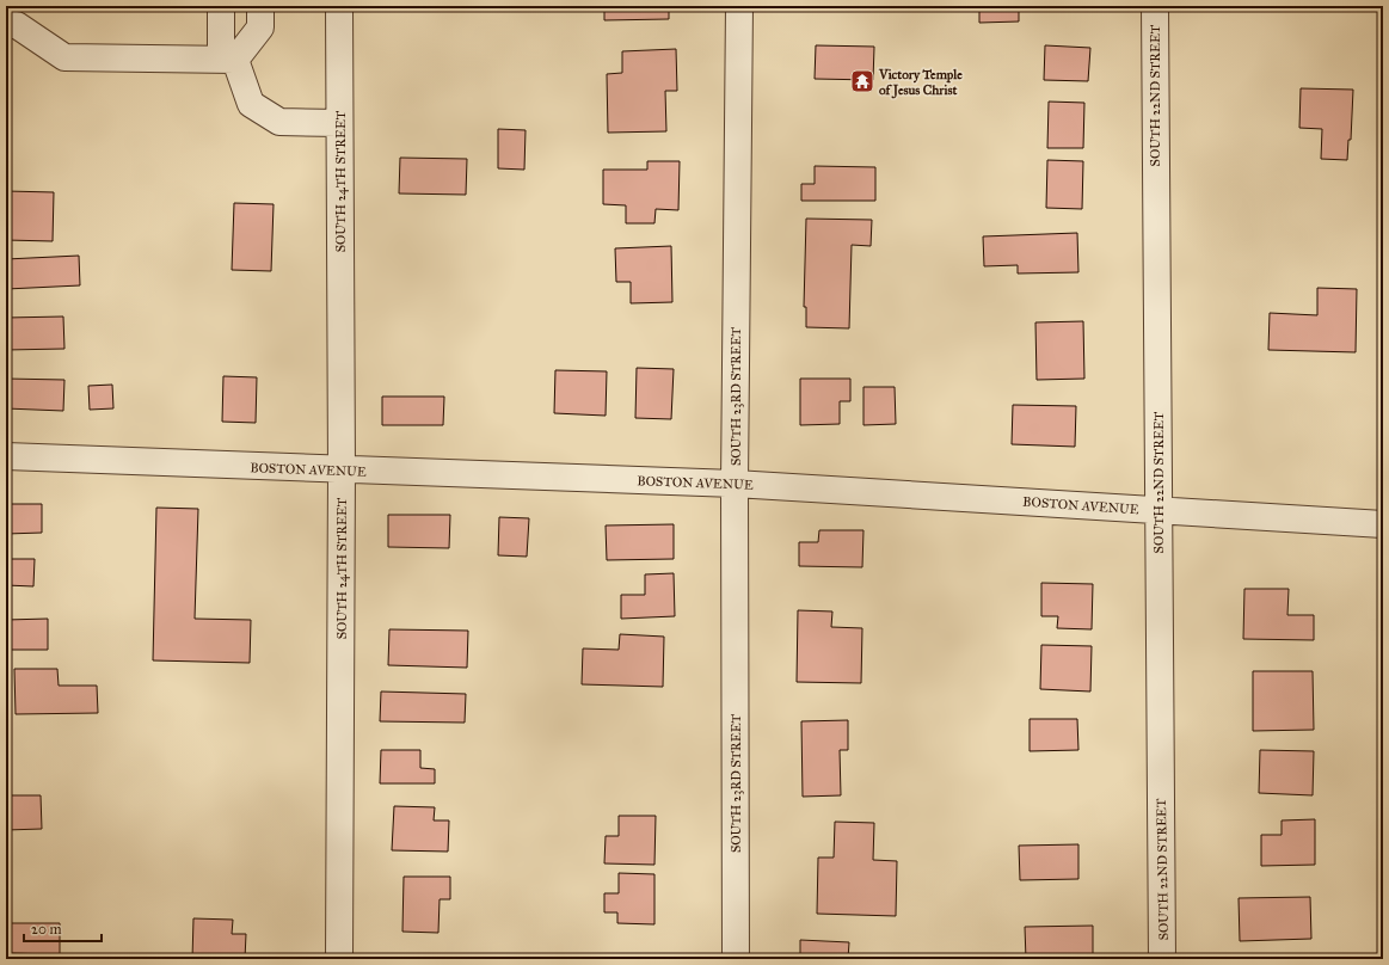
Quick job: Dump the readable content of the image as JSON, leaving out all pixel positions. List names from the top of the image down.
{
  "streets": {
    "street": [
      "SOUTH 22ND STREET",
      "SOUTH 24TH STREET",
      "SOUTH 23RD STREET",
      "BOSTON AVENUE"
    ]
  },
  "crossings": [
    ["SOUTH 22ND STREET", "BOSTON AVENUE"],
    ["SOUTH 24TH STREET", "BOSTON AVENUE"],
    ["SOUTH 23RD STREET", "BOSTON AVENUE"]
  ],
  "places": {
    "temple": ["Victory Temple of Jesus Christ"]
  },
  "scale_bar": "20 m"
}
